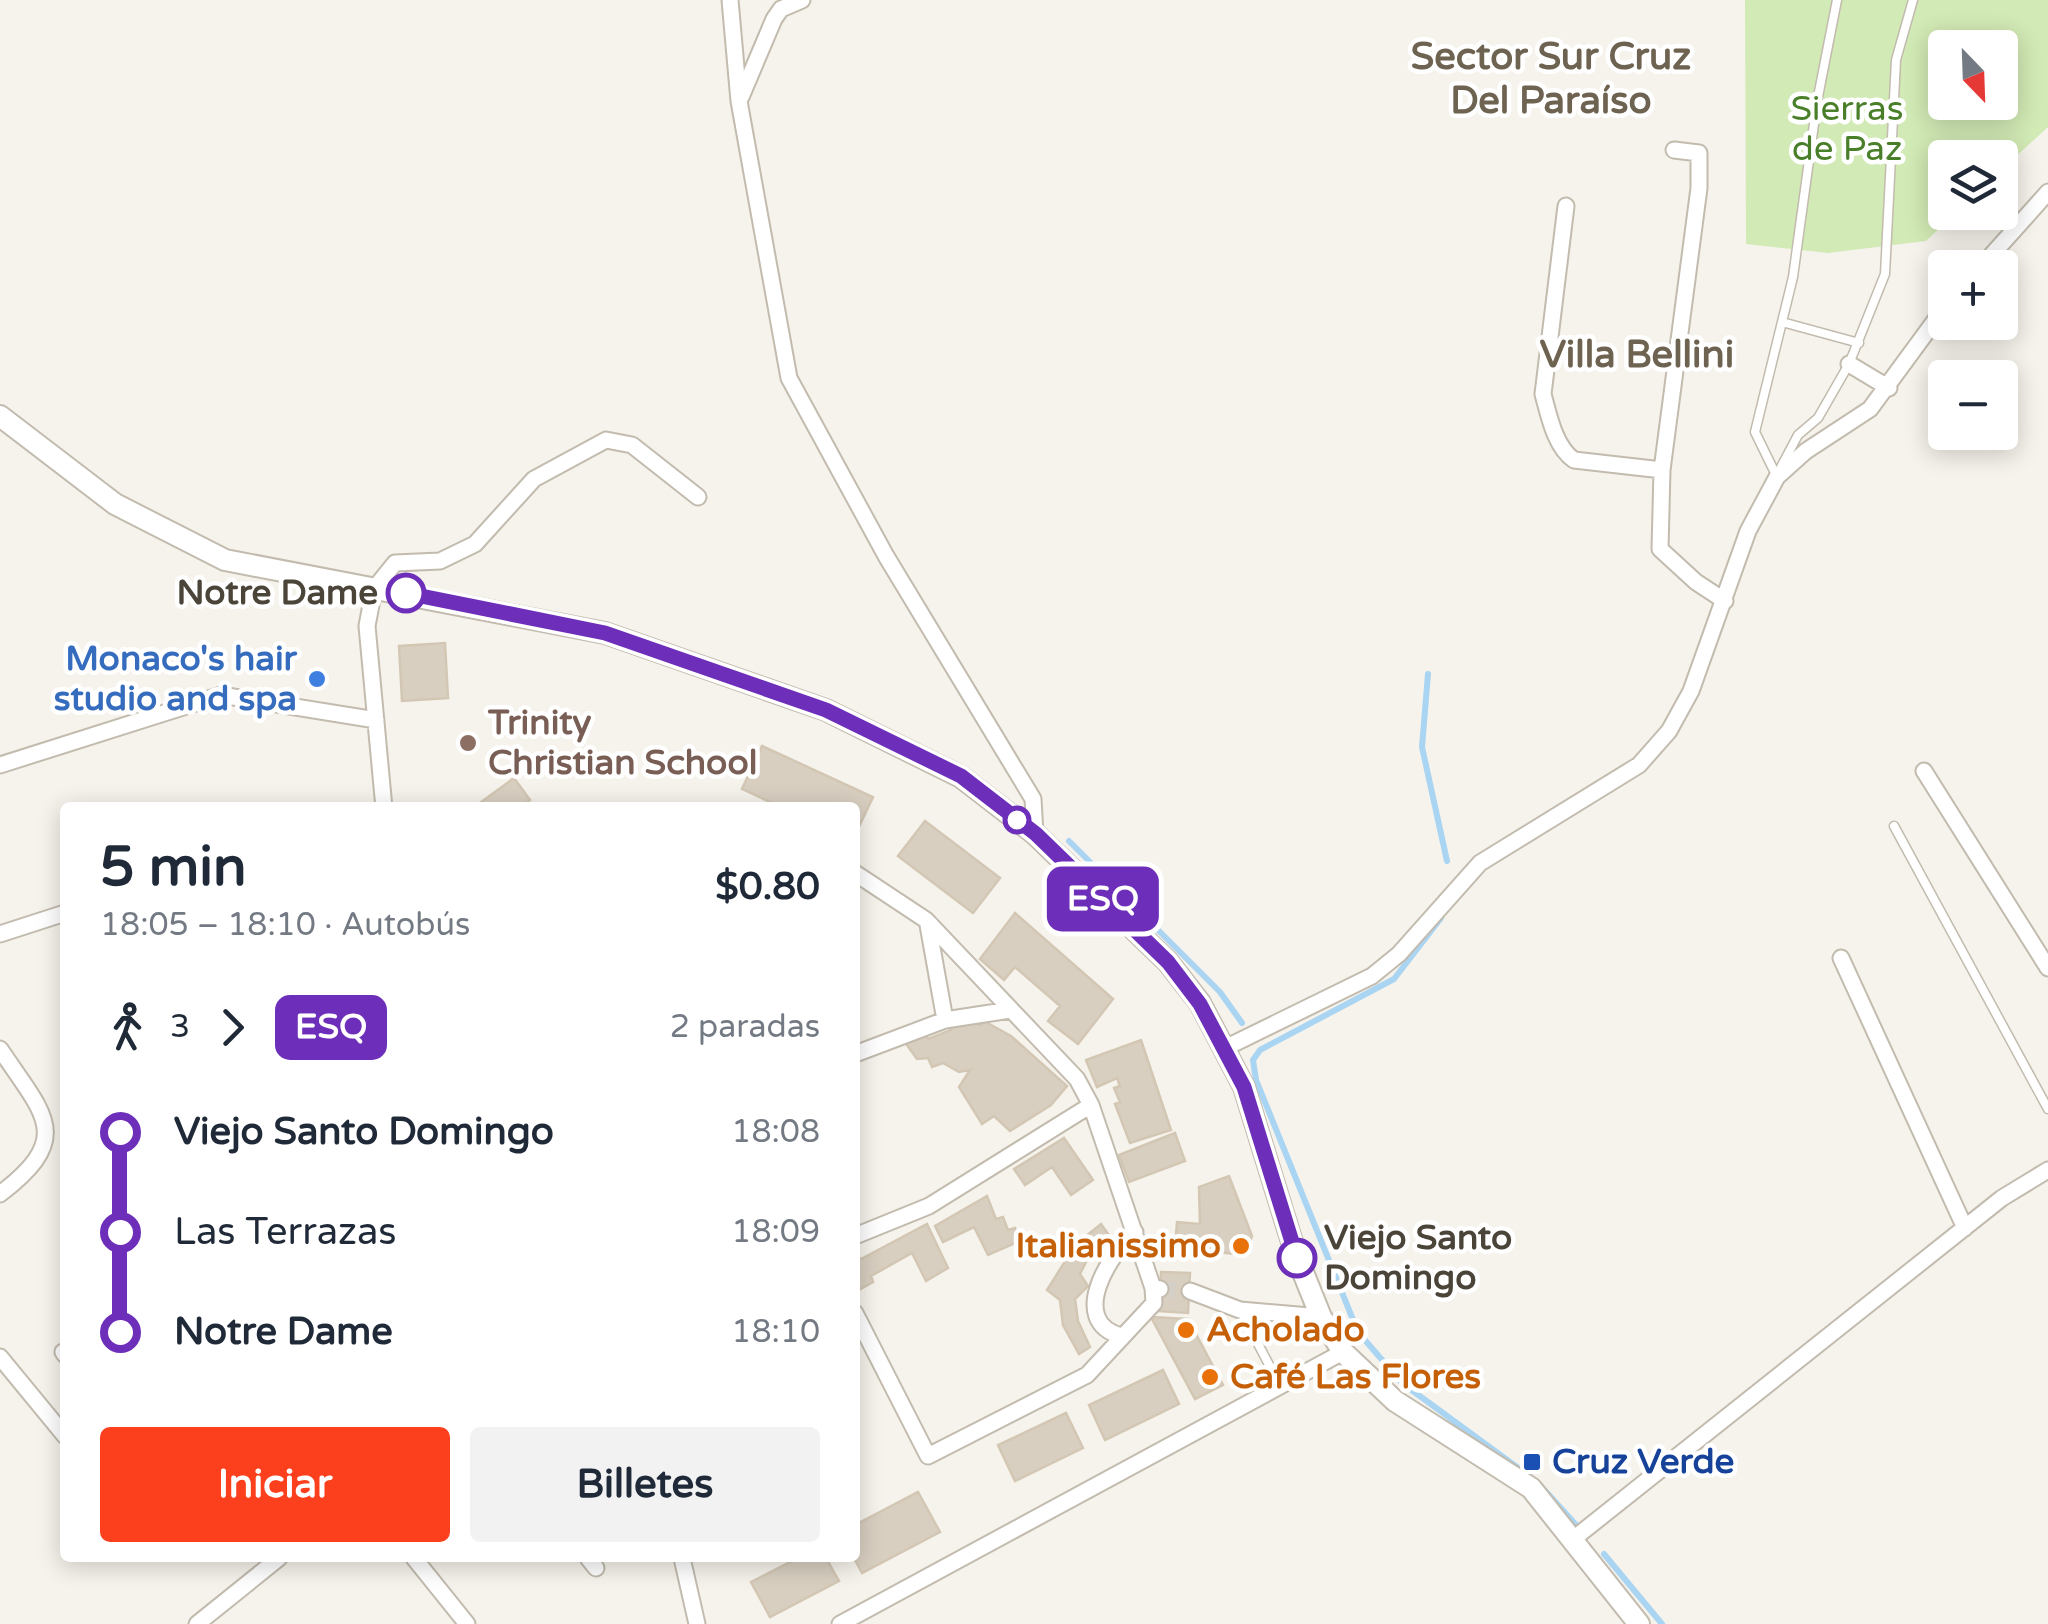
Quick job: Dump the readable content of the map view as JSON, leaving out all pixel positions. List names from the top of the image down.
{
  "districts": ["Sector Sur Cruz Del Paraíso", "Villa Bellini"],
  "parks": ["Sierras de Paz"],
  "places": {
    "other": [
      "Notre Dame",
      "Monaco's hair studio and spa",
      "Trinity Christian School",
      "Italianissimo",
      "Viejo Santo Domingo",
      "Acholado",
      "Café Las Flores"
    ],
    "transit": ["Cruz Verde"]
  },
  "lines": ["bus line ESQ"],
  "north": "bottom right",
  "page": {
    "on_map": "ESQ",
    "map_buttons": ["+", "−"],
    "heading": ["5 min", "18:05 – 18:10 · Autobús", "$0.80"],
    "legs": ["3", "ESQ", "2 paradas"],
    "list": [
      {
        "name": "Viejo Santo Domingo",
        "value": "18:08"
      },
      {
        "name": "Las Terrazas",
        "value": "18:09"
      },
      {
        "name": "Notre Dame",
        "value": "18:10"
      }
    ],
    "buttons": ["Iniciar", "Billetes"]
  }
}
